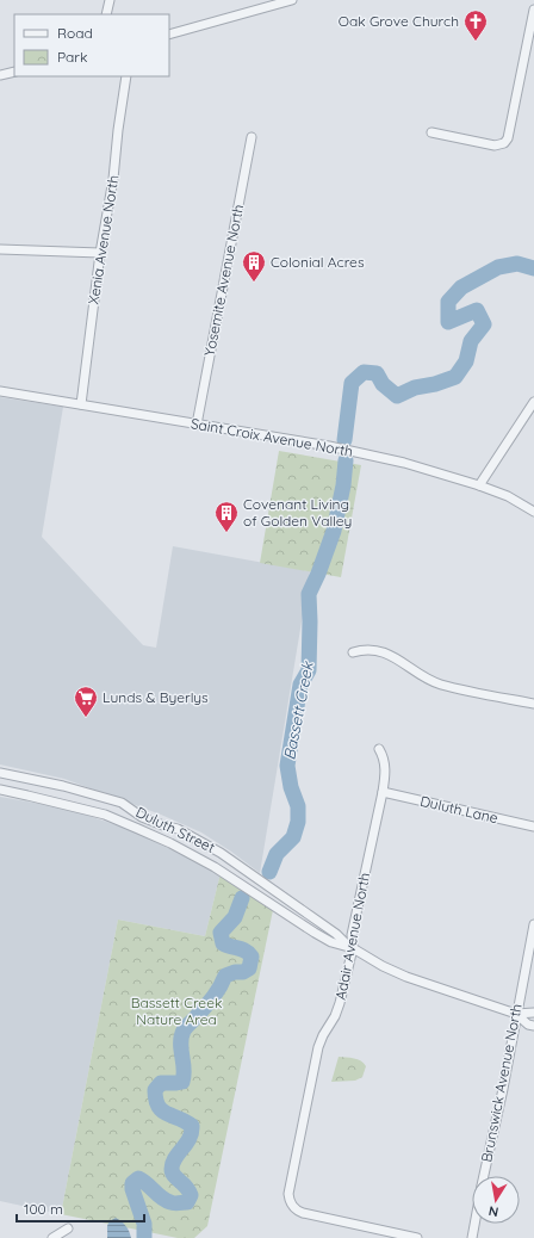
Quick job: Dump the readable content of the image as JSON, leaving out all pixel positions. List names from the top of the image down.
{
  "streets": {
    "street": [
      "Xenia Avenue North",
      "Yosemite Avenue North",
      "Saint Croix Avenue North",
      "Duluth Lane",
      "Duluth Street",
      "Adair Avenue North",
      "Brunswick Avenue North"
    ]
  },
  "crossings": [
    ["Xenia Avenue North", "Saint Croix Avenue North"],
    ["Yosemite Avenue North", "Saint Croix Avenue North"],
    ["Duluth Lane", "Adair Avenue North"],
    ["Duluth Street", "Adair Avenue North"],
    ["Duluth Street", "Brunswick Avenue North"]
  ],
  "water": ["Bassett Creek"],
  "parks": ["Bassett Creek Nature Area"],
  "places": {
    "church": ["Oak Grove Church"],
    "building": ["Colonial Acres", "Covenant Living of Golden Valley"],
    "supermarket": ["Lunds & Byerlys"]
  },
  "legend": ["Road", "Park"],
  "scale_bar": "100 m",
  "north": "bottom"
}
